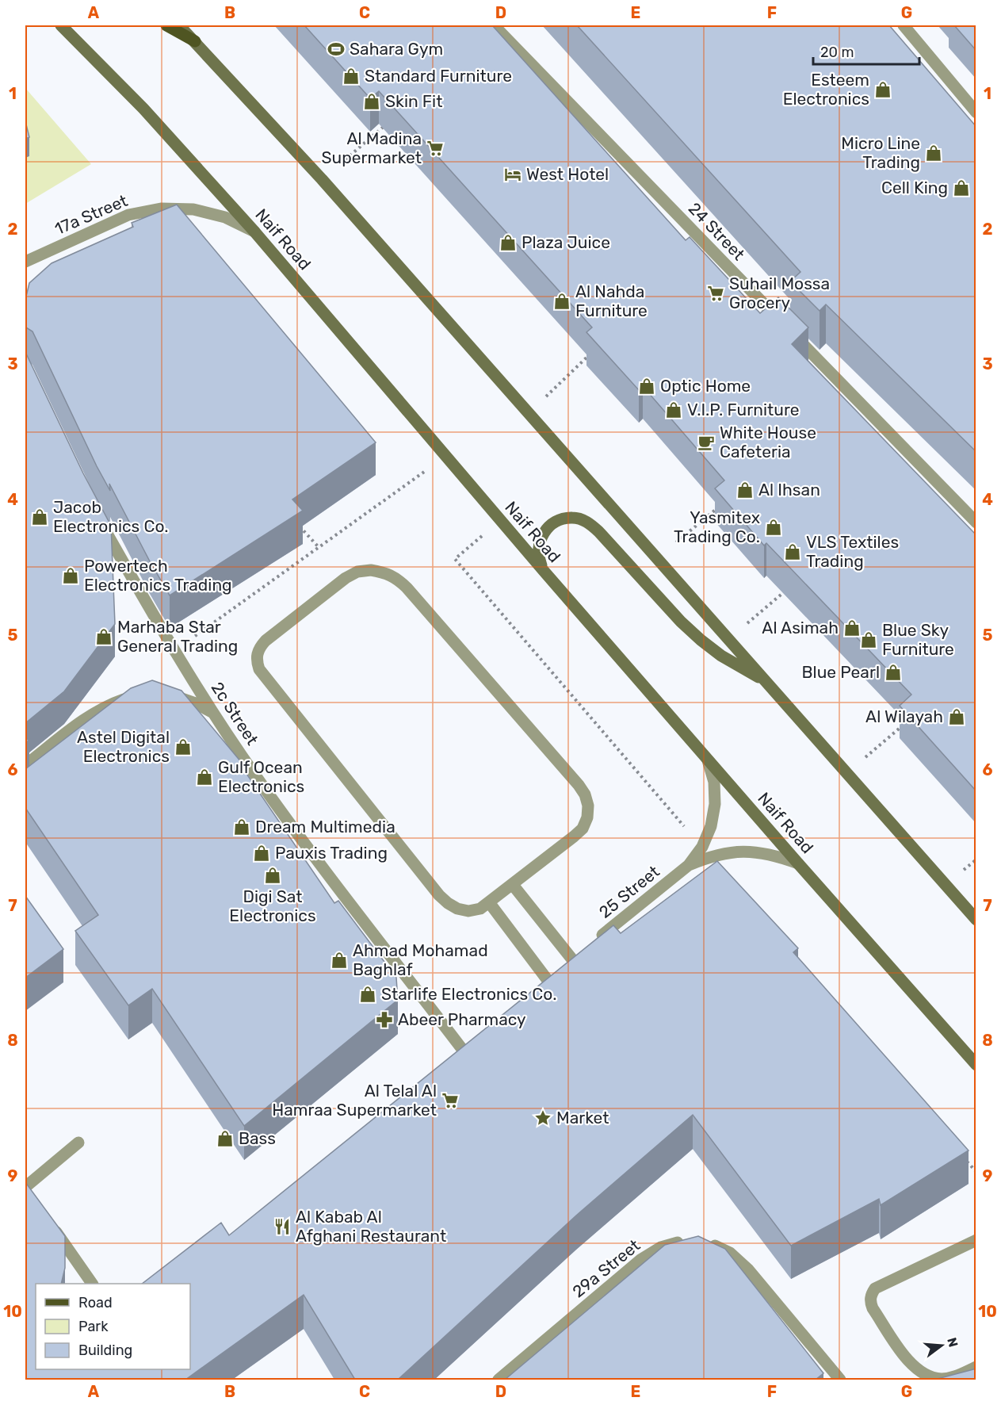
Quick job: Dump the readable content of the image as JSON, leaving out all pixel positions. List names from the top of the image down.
{
  "streets": {
    "main road": ["Naif Road"],
    "street": [
      "17a Street",
      "24 Street",
      "2c Street",
      "25 Street",
      "29a Street"
    ]
  },
  "crossings": [
    ["17a Street", "Naif Road"],
    ["Naif Road", "25 Street"]
  ],
  "places": {
    "sports": ["Sahara Gym"],
    "shop": [
      "Standard Furniture",
      "Esteem Electronics",
      "Skin Fit",
      "Micro Line Trading",
      "Cell King",
      "Plaza Juice",
      "Al Nahda Furniture",
      "Optic Home",
      "V.I.P. Furniture",
      "Al Ihsan",
      "Jacob Electronics Co.",
      "Yasmitex Trading Co.",
      "VLS Textiles Trading",
      "Powertech Electronics Trading",
      "Al Asimah",
      "Marhaba Star General Trading",
      "Blue Sky Furniture",
      "Blue Pearl",
      "Al Wilayah",
      "Astel Digital Electronics",
      "Gulf Ocean Electronics",
      "Dream Multimedia",
      "Pauxis Trading",
      "Digi Sat Electronics",
      "Ahmad Mohamad Baghlaf",
      "Starlife Electronics Co.",
      "Bass"
    ],
    "supermarket": ["Al Madina Supermarket", "Suhail Mossa Grocery", "Al Telal Al Hamraa Supermarket"],
    "hotel": ["West Hotel"],
    "cafe": ["White House Cafeteria"],
    "pharmacy": ["Abeer Pharmacy"],
    "place": ["Market"],
    "restaurant": ["Al Kabab Al Afghani Restaurant"]
  },
  "legend": ["Road", "Park", "Building"],
  "scale_bar": "20 m",
  "north": "right",
  "grid": {
    "columns": [
      "A",
      "B",
      "C",
      "D",
      "E",
      "F",
      "G"
    ],
    "rows": [
      "1",
      "2",
      "3",
      "4",
      "5",
      "6",
      "7",
      "8",
      "9",
      "10"
    ]
  }
}
